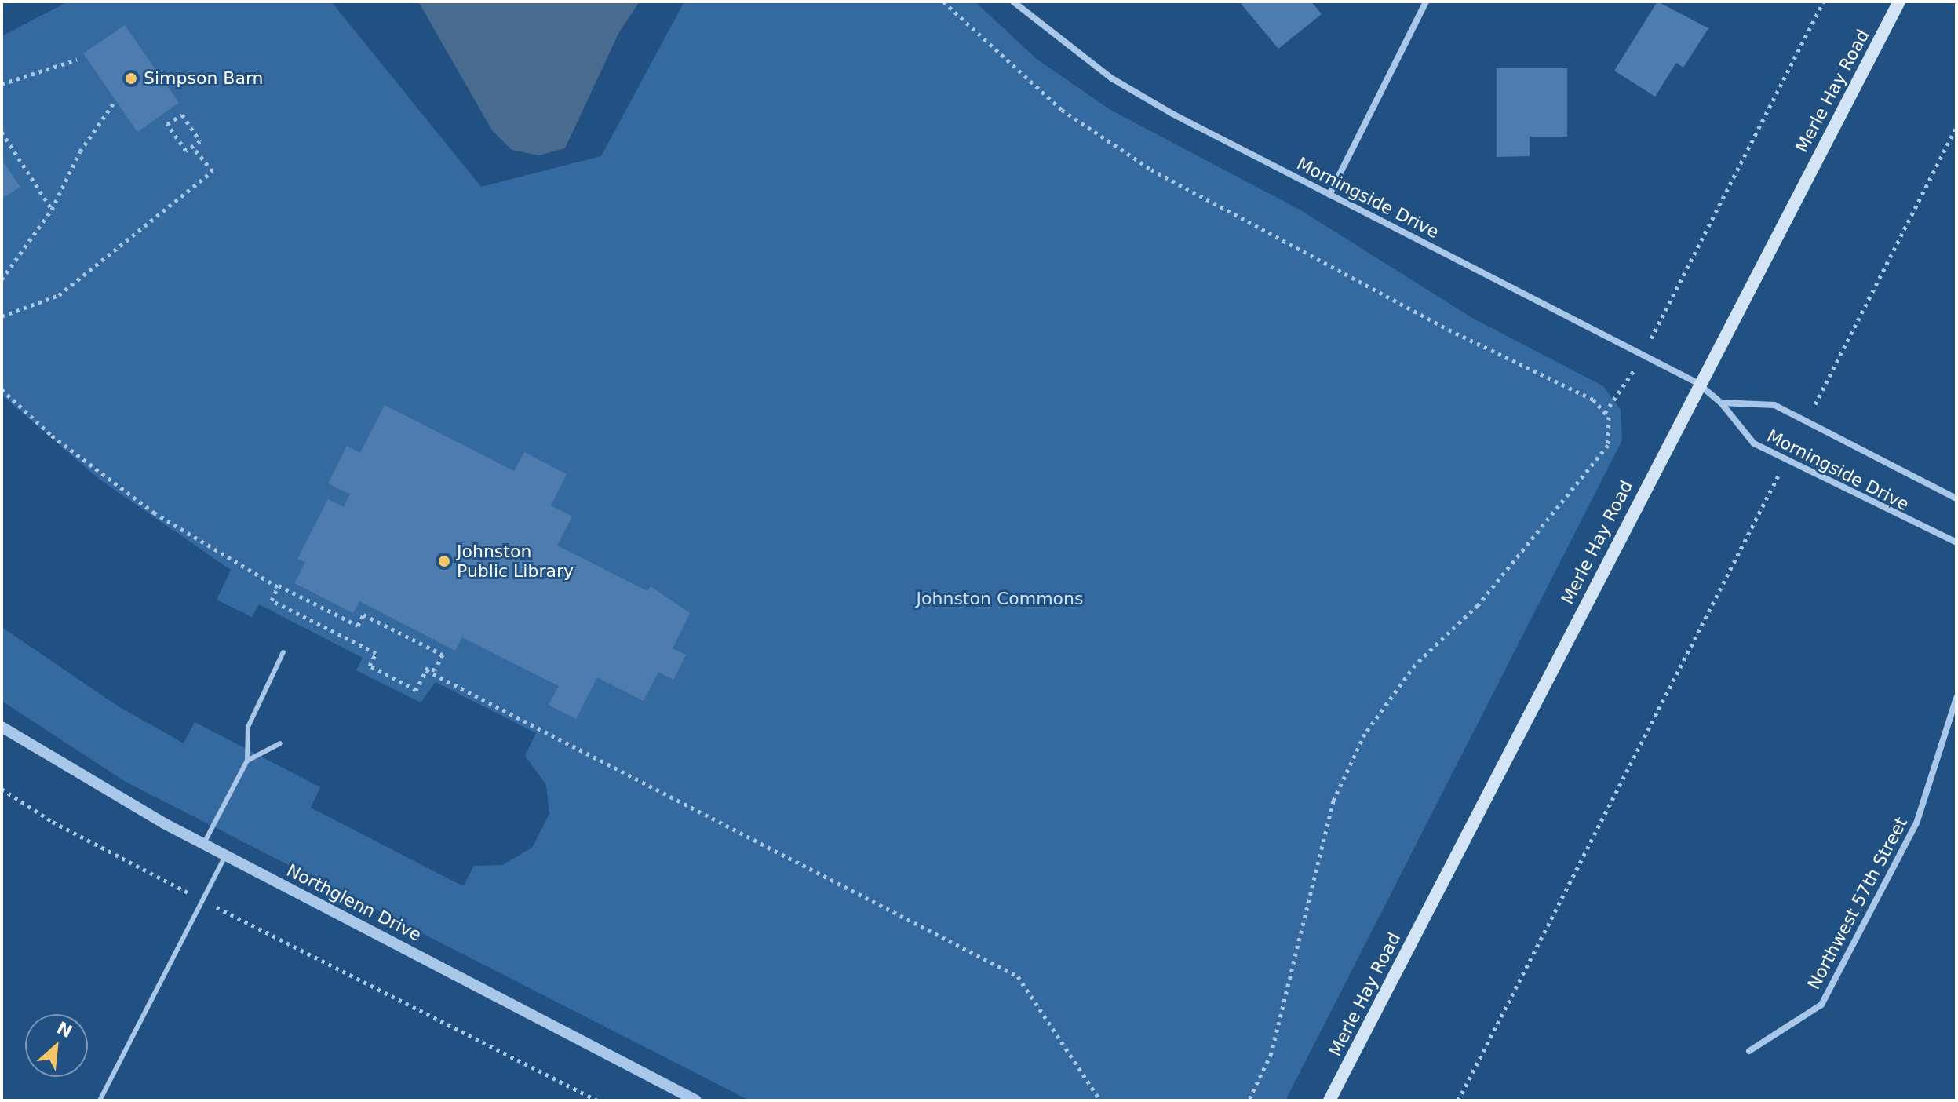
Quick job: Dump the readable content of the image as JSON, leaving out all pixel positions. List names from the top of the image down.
{
  "streets": {
    "main road": ["Merle Hay Road"],
    "street": ["Morningside Drive", "Northglenn Drive", "Northwest 57th Street"]
  },
  "crossings": [
    ["Merle Hay Road", "Morningside Drive"]
  ],
  "parks": ["Johnston Commons"],
  "places": ["Simpson Barn", "Johnston Public Library"],
  "north": "top right"
}
